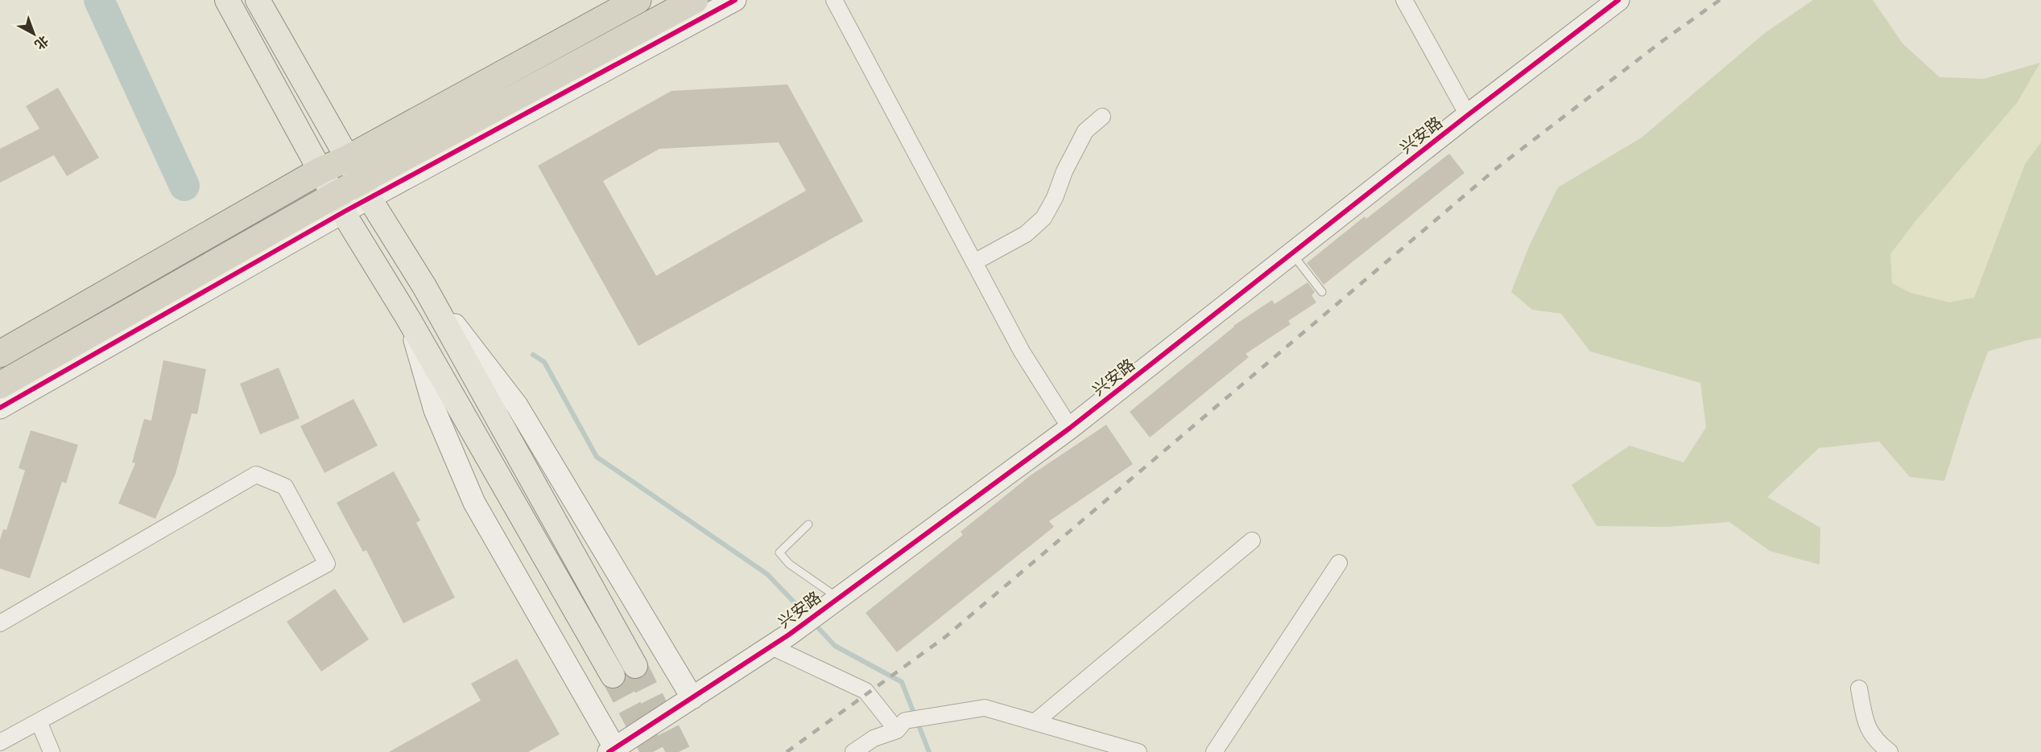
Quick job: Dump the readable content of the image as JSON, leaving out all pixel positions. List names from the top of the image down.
{
  "streets": {
    "street": ["兴安路"]
  },
  "north": "bottom right"
}
